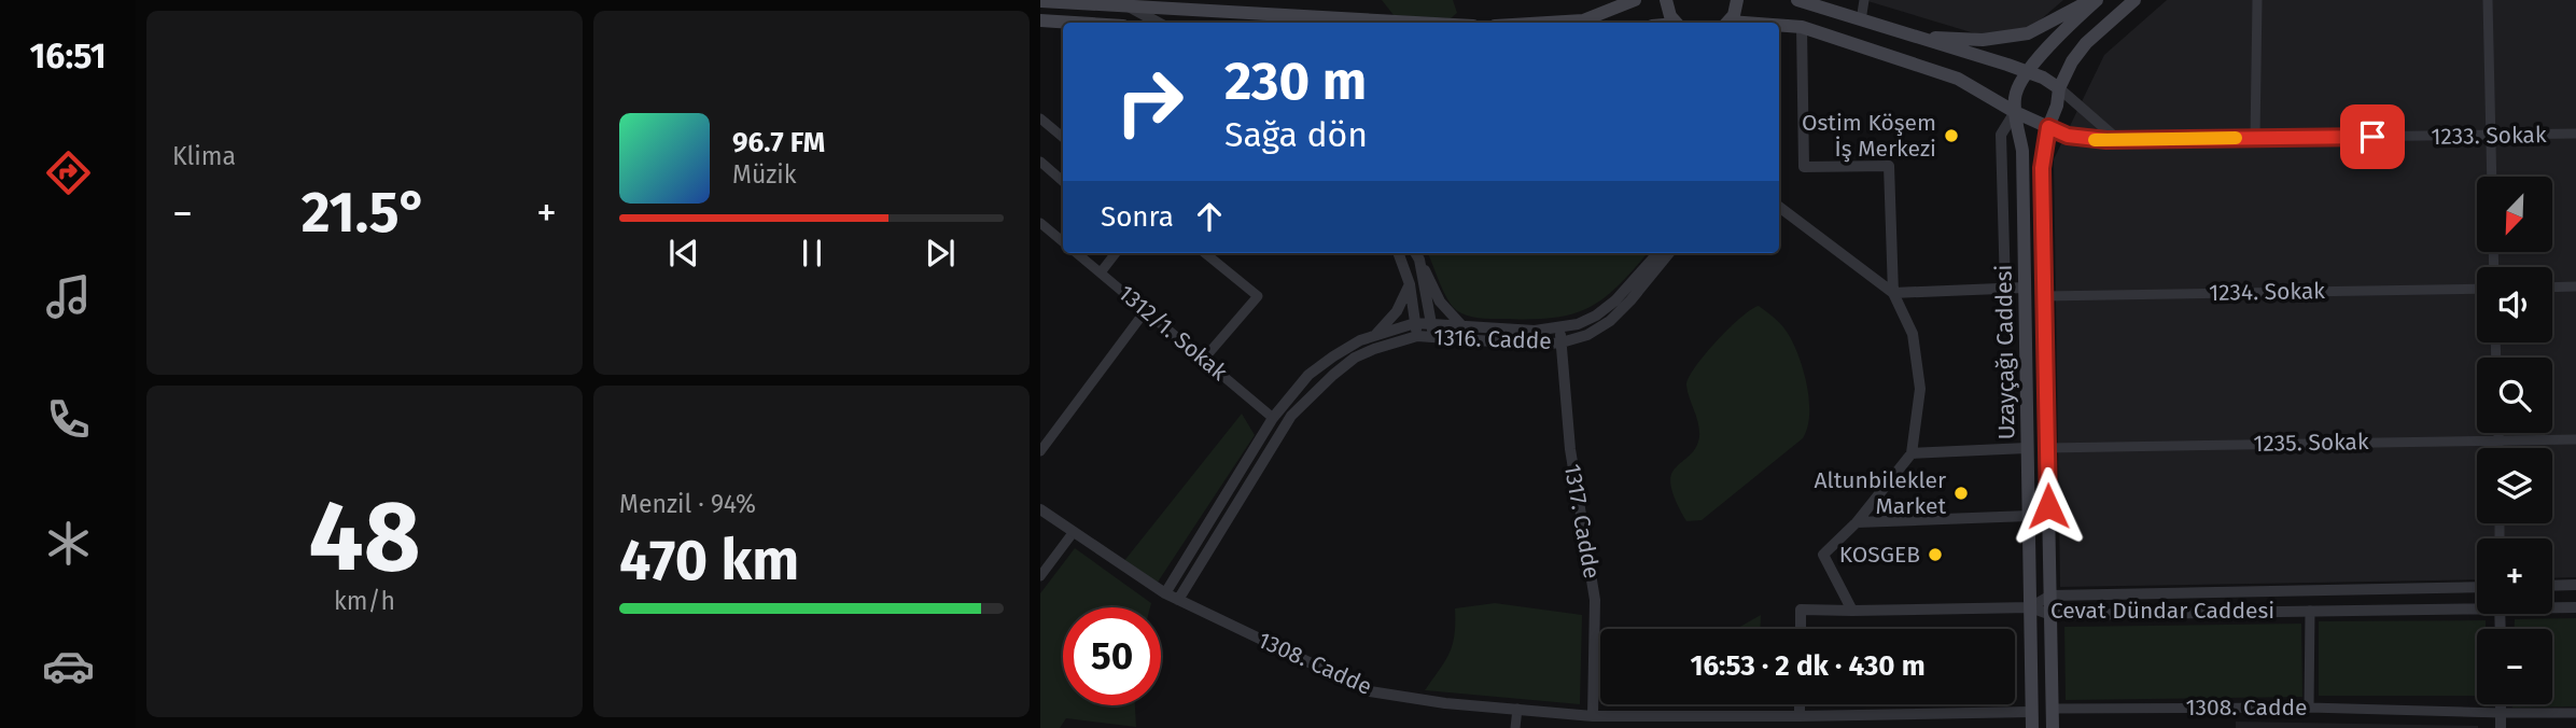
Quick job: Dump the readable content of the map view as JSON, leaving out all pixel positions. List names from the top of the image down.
{
  "streets": {
    "main road": ["Uzayçağı Caddesi"],
    "street": [
      "1233. Sokak",
      "1234. Sokak",
      "1312/1. Sokak",
      "1316. Cadde",
      "1235. Sokak",
      "1317. Cadde",
      "Cevat Dündar Caddesi",
      "1308. Cadde"
    ]
  },
  "crossings": [
    ["1234. Sokak", "Uzayçağı Caddesi"],
    ["1312/1. Sokak", "1316. Cadde"],
    ["1316. Cadde", "1317. Cadde"],
    ["1316. Cadde", "1308. Cadde"],
    ["Uzayçağı Caddesi", "1235. Sokak"],
    ["Uzayçağı Caddesi", "Cevat Dündar Caddesi"],
    ["Uzayçağı Caddesi", "1308. Cadde"],
    ["1317. Cadde", "1308. Cadde"]
  ],
  "places": ["Ostim Köşem İş Merkezi", "Altunbilekler Market", "KOSGEB"],
  "north": "bottom left",
  "page": {
    "tabs": "16:51",
    "tile": [
      "Klima",
      ["48", "km/h"],
      ["Menzil · 94%", "470 km"]
    ],
    "turn": ["230 m", "Sağa dön"],
    "song": ["96.7 FM", "Müzik"],
    "map_buttons": ["+", "−"],
    "then": "Sonra",
    "heat": ["−", "21.5°", "+"],
    "limit": "50",
    "trip": "16:53 · 2 dk · 430 m"
  }
}
